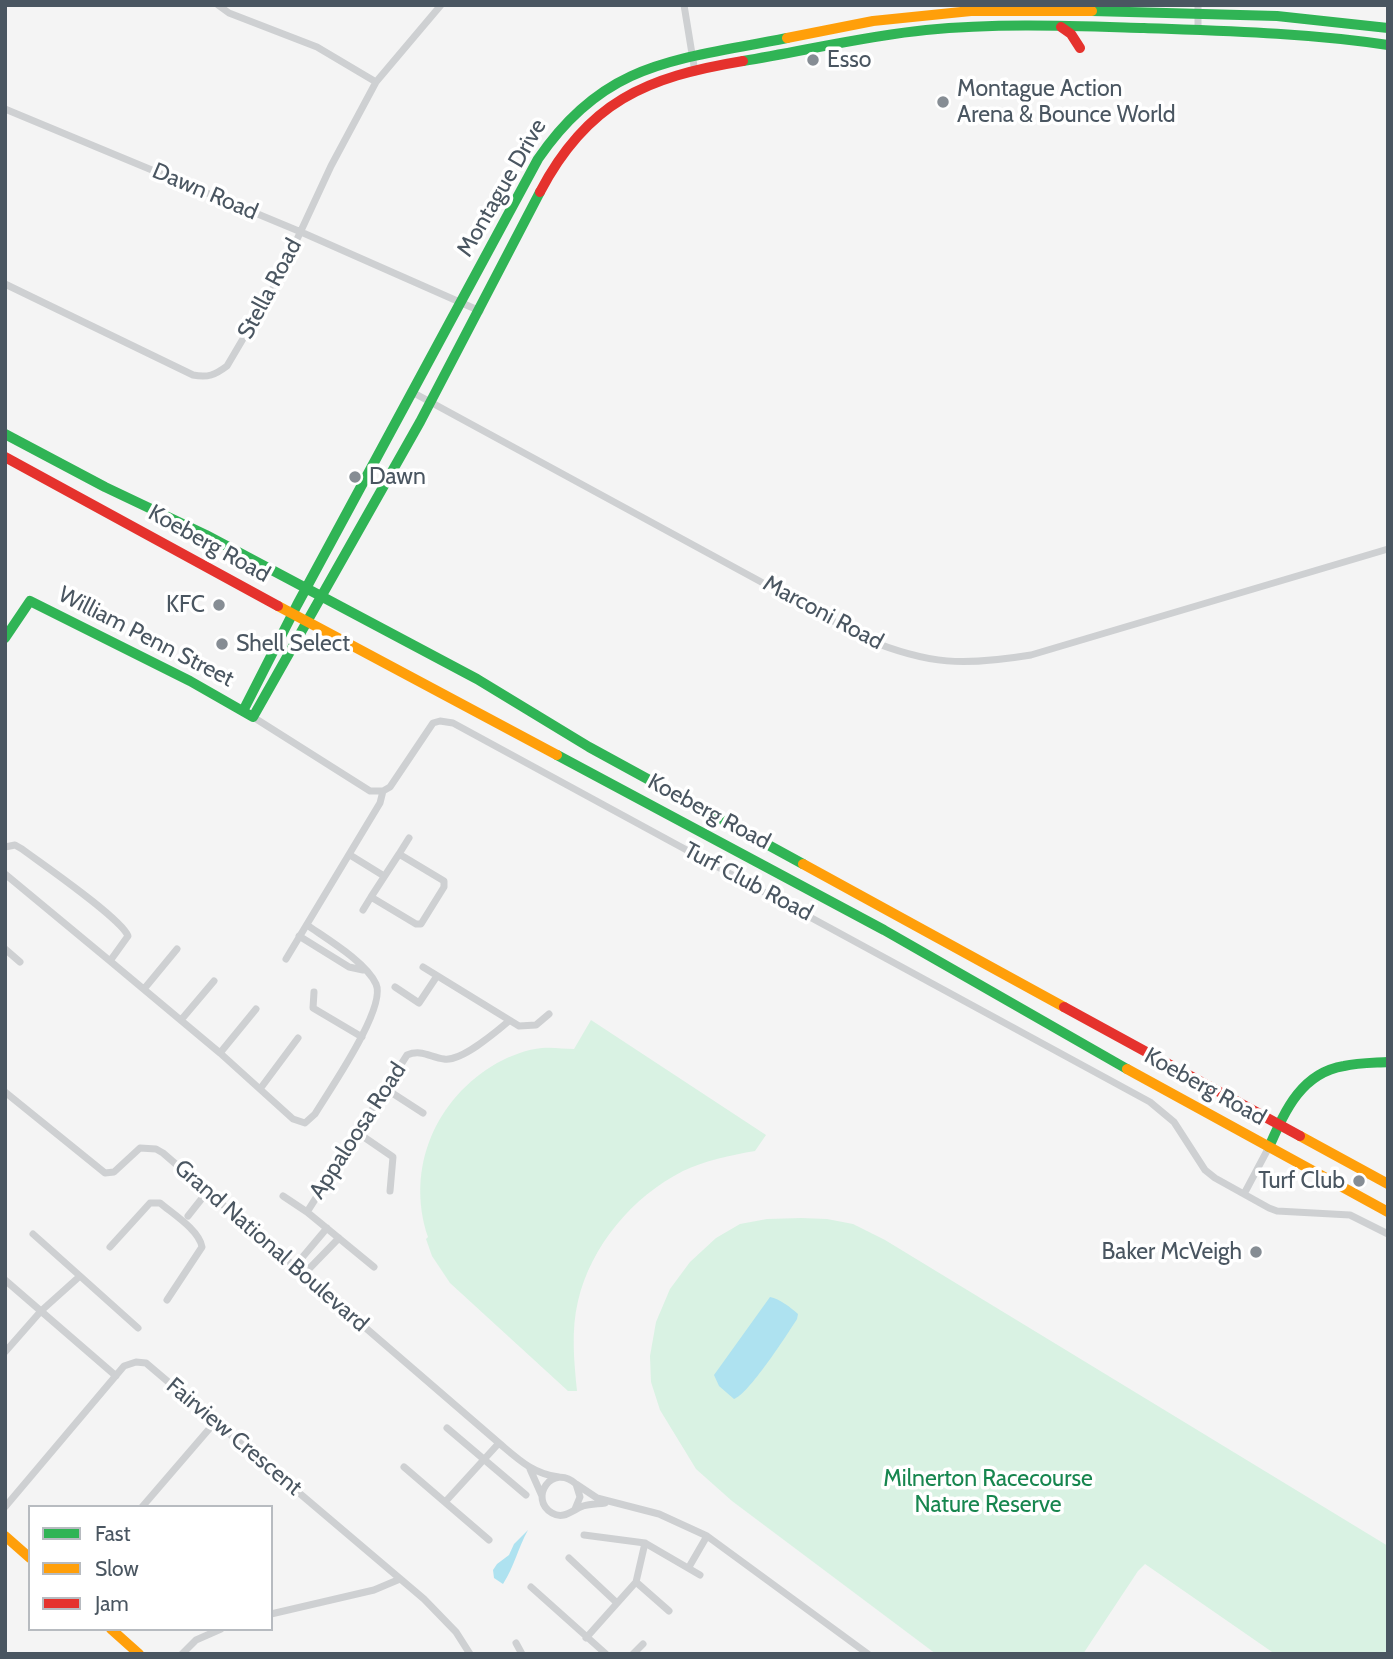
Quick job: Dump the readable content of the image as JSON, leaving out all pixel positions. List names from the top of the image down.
{
  "streets": {
    "main road": ["Montague Drive", "Koeberg Road", "William Penn Street"],
    "street": [
      "Dawn Road",
      "Stella Road",
      "Marconi Road",
      "Turf Club Road",
      "Appaloosa Road",
      "Grand National Boulevard",
      "Fairview Crescent"
    ]
  },
  "crossings": [
    ["Montague Drive", "Dawn Road"],
    ["Montague Drive", "Koeberg Road"],
    ["Montague Drive", "Marconi Road"],
    ["Montague Drive", "William Penn Street"],
    ["Dawn Road", "Stella Road"],
    ["Appaloosa Road", "Grand National Boulevard"]
  ],
  "parks": ["Milnerton Racecourse Nature Reserve"],
  "places": [
    "Esso",
    "Montague Action Arena & Bounce World",
    "Dawn",
    "KFC",
    "Shell Select",
    "Turf Club",
    "Baker McVeigh"
  ],
  "legend": ["Fast", "Slow", "Jam"]
}
